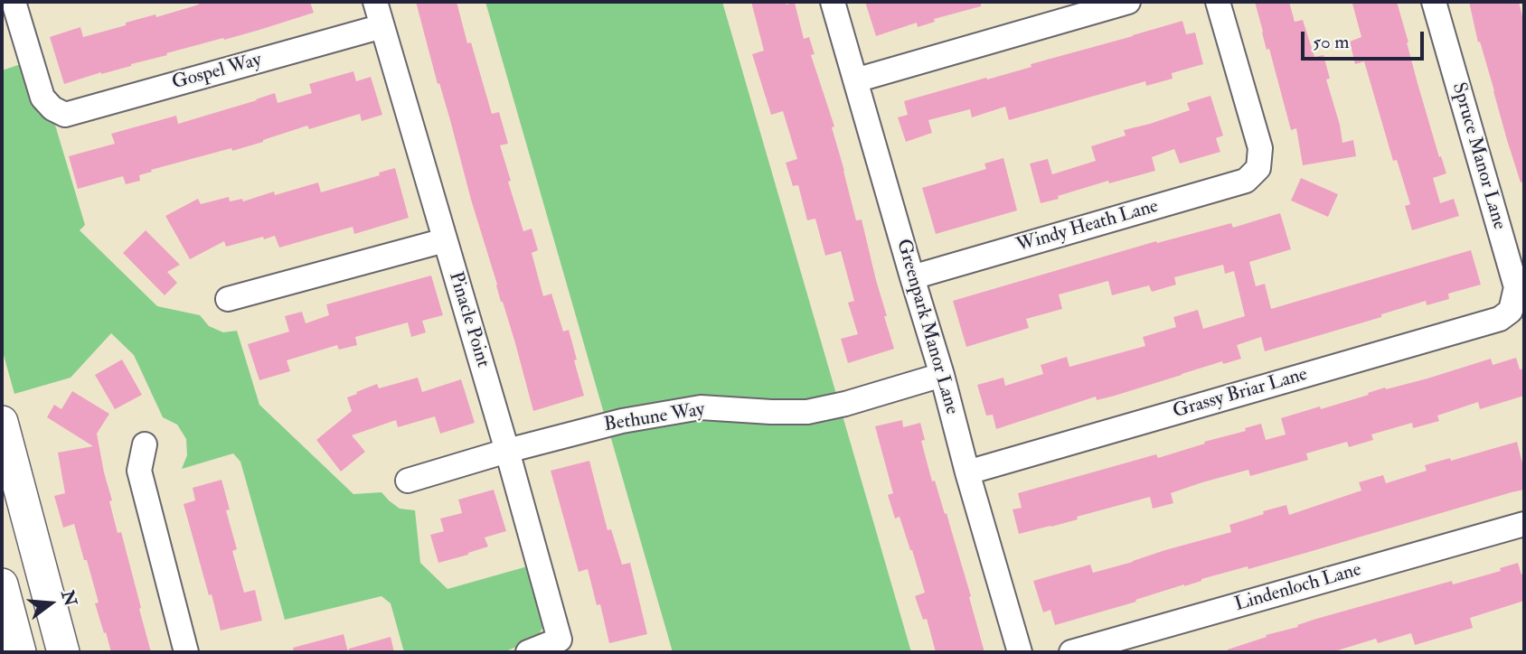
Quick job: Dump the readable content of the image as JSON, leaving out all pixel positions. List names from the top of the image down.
{
  "streets": {
    "street": [
      "Gospel Way",
      "Spruce Manor Lane",
      "Windy Heath Lane",
      "Pinacle Point",
      "Greenpark Manor Lane",
      "Grassy Briar Lane",
      "Bethune Way",
      "Lindenloch Lane"
    ]
  },
  "crossings": [
    ["Gospel Way", "Pinacle Point"],
    ["Spruce Manor Lane", "Grassy Briar Lane"],
    ["Windy Heath Lane", "Greenpark Manor Lane"],
    ["Pinacle Point", "Bethune Way"],
    ["Greenpark Manor Lane", "Grassy Briar Lane"],
    ["Greenpark Manor Lane", "Bethune Way"]
  ],
  "scale_bar": "50 m",
  "north": "right"
}
